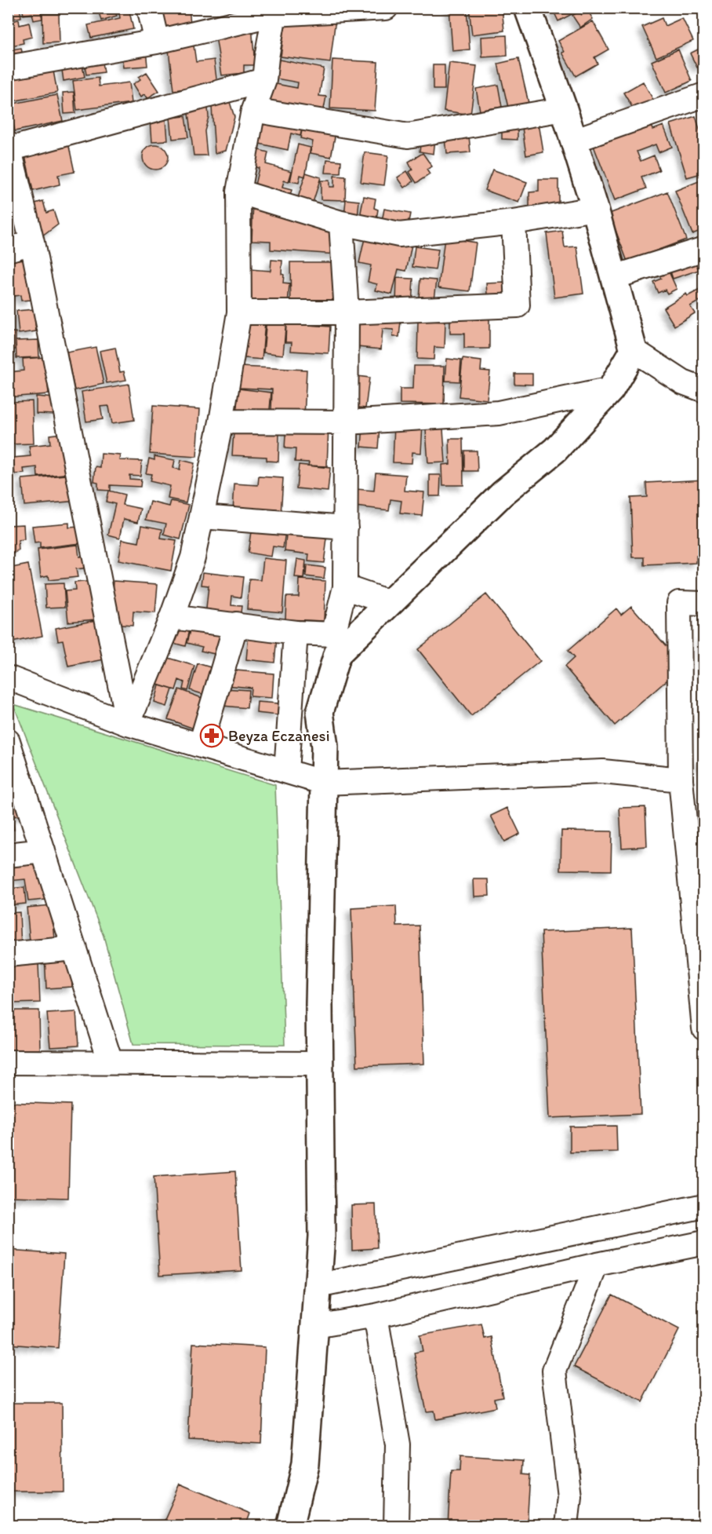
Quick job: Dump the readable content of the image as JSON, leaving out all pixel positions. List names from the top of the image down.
{
  "places": {
    "pharmacy": ["Beyza Eczanesi"]
  }
}
